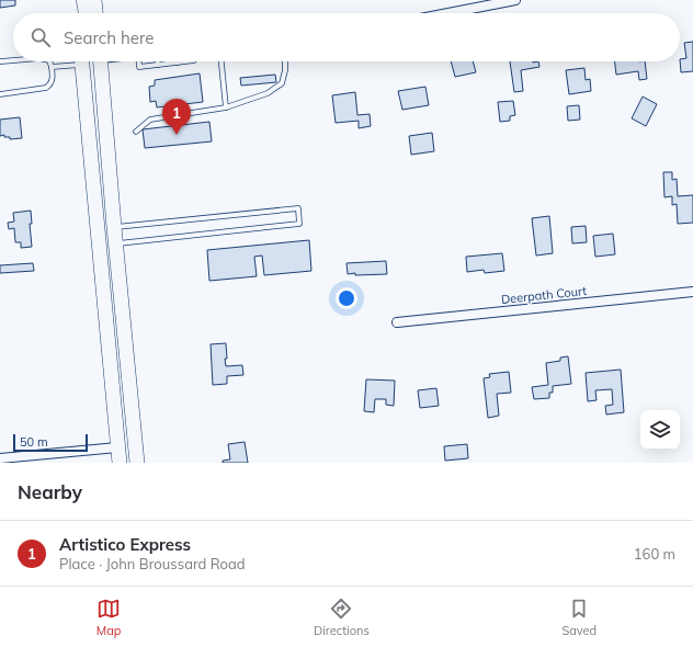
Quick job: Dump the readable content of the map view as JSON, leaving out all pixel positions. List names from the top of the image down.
{
  "streets": {
    "street": ["Deerpath Court"]
  },
  "scale_bar": "50 m",
  "page": {
    "search": "Search here",
    "pins": "1",
    "scale": "50 m",
    "heading": "Nearby",
    "list": [
      {
        "mark": "1",
        "name": "Artistico Express",
        "note": "Place · John Broussard Road",
        "value": "160 m"
      }
    ],
    "nav": ["Map", "Directions", "Saved"]
  }
}
